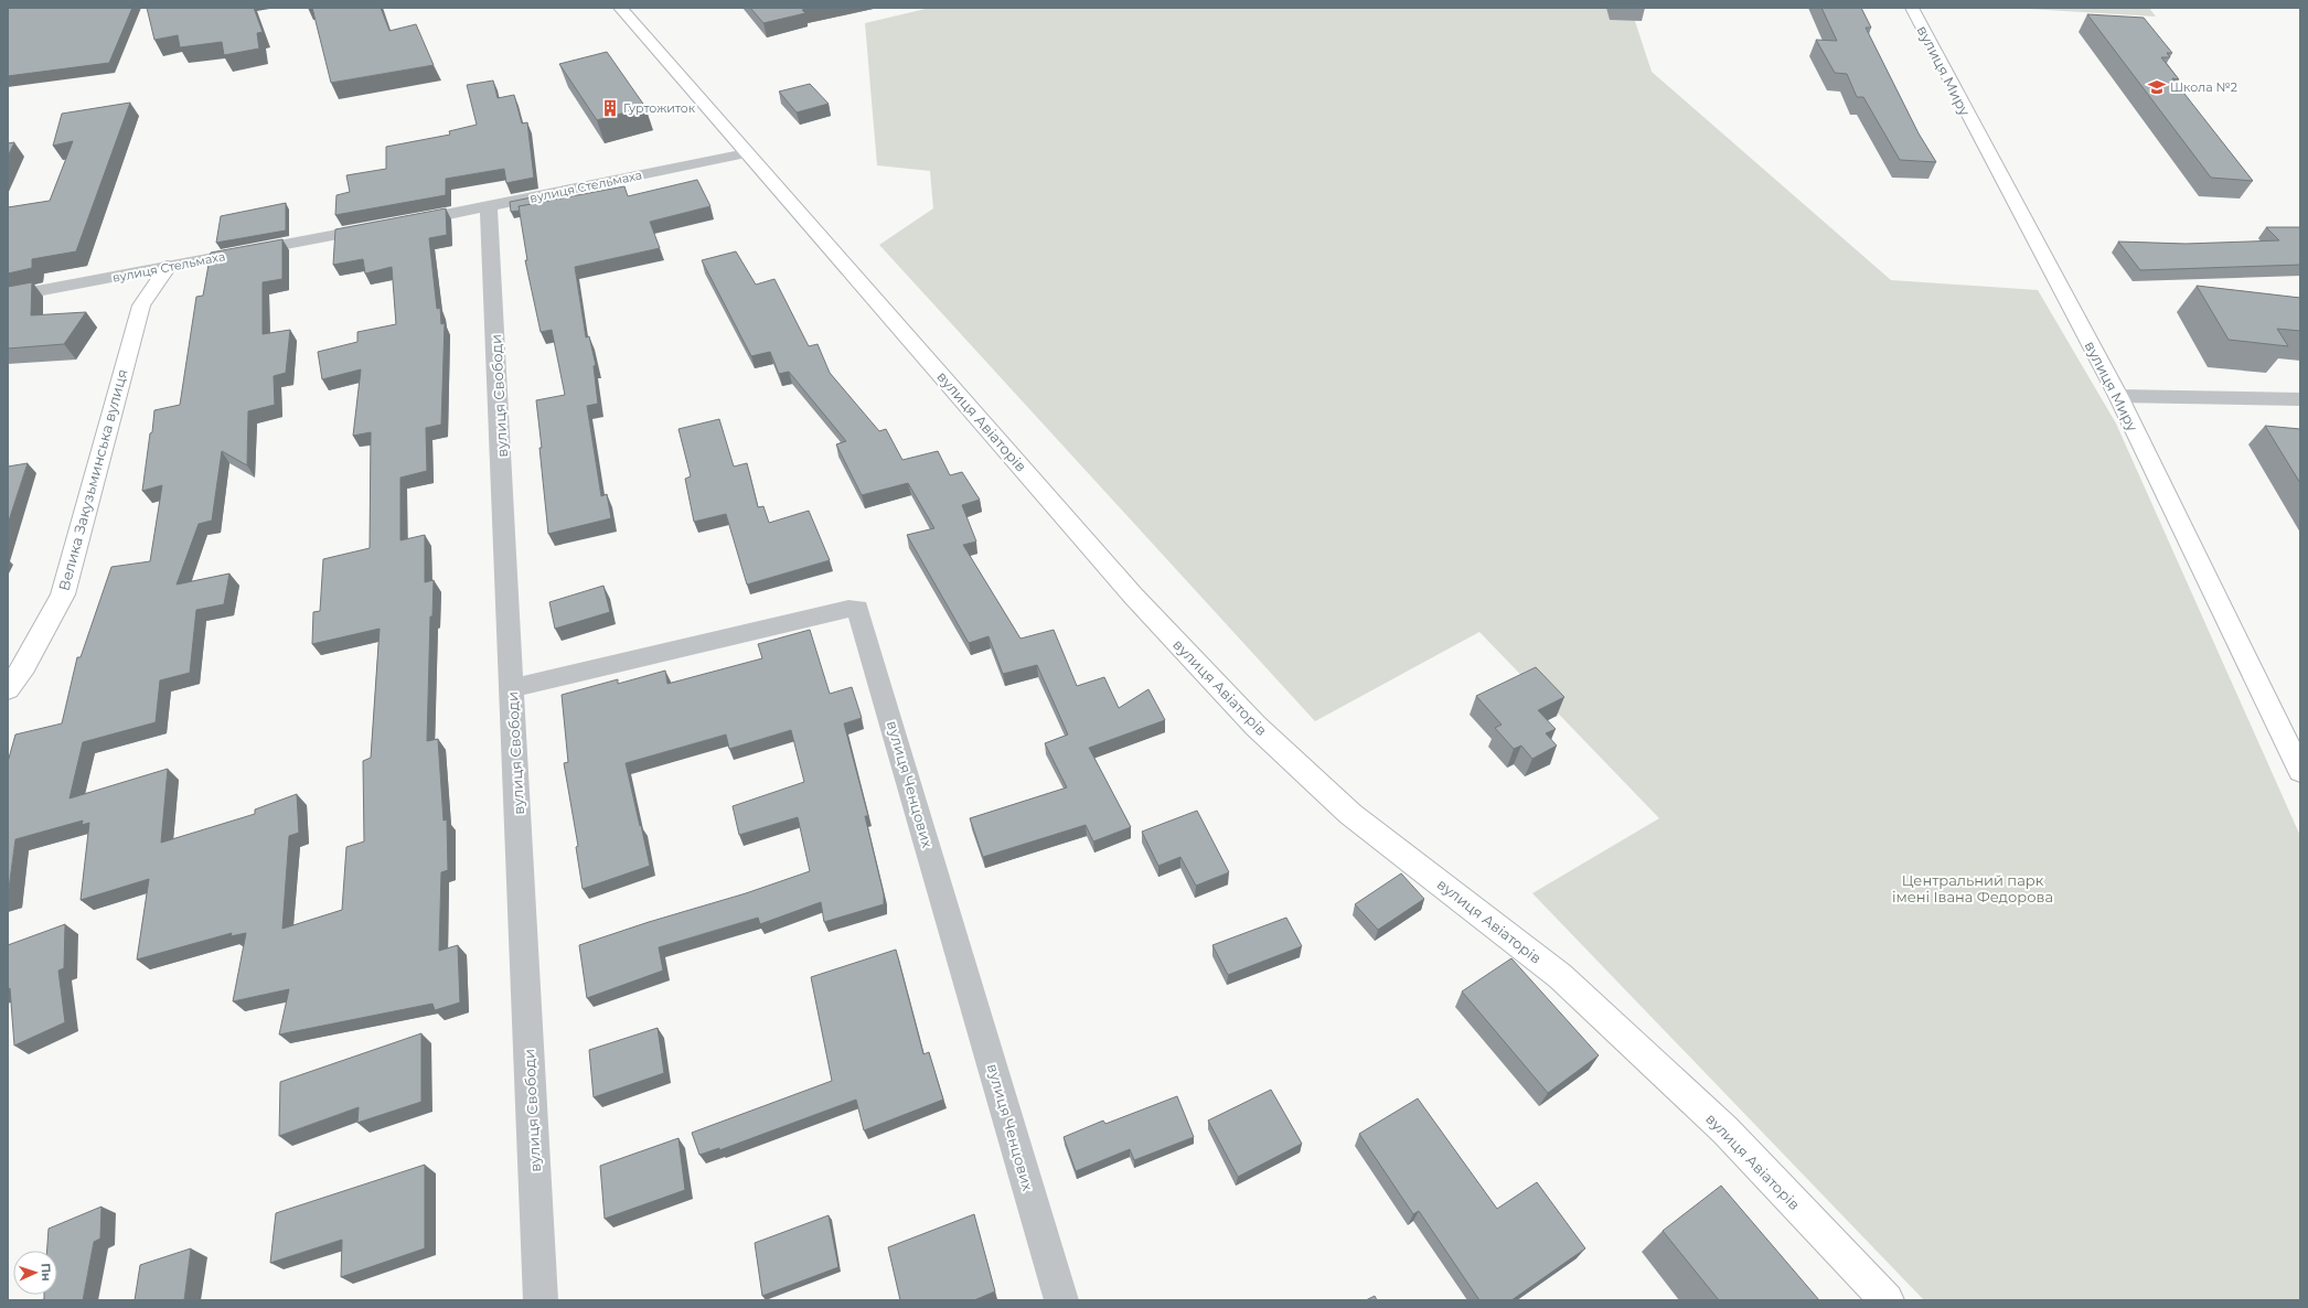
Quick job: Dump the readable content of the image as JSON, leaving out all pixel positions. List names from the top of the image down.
{
  "streets": {
    "street": [
      "вулиця Миру",
      "вулиця Стельмаха",
      "вулиця Свободи",
      "вулиця Авіаторів",
      "Велика Закузьминська вулиця",
      "вулиця Ченцових"
    ]
  },
  "crossings": [
    ["вулиця Стельмаха", "вулиця Свободи"],
    ["вулиця Стельмаха", "вулиця Авіаторів"],
    ["вулиця Стельмаха", "Велика Закузьминська вулиця"],
    ["вулиця Свободи", "вулиця Ченцових"]
  ],
  "parks": ["Центральний парк імені Івана Федорова"],
  "places": {
    "school or university": ["Школа №2"],
    "building": ["Гуртожиток"]
  },
  "north": "right"
}
